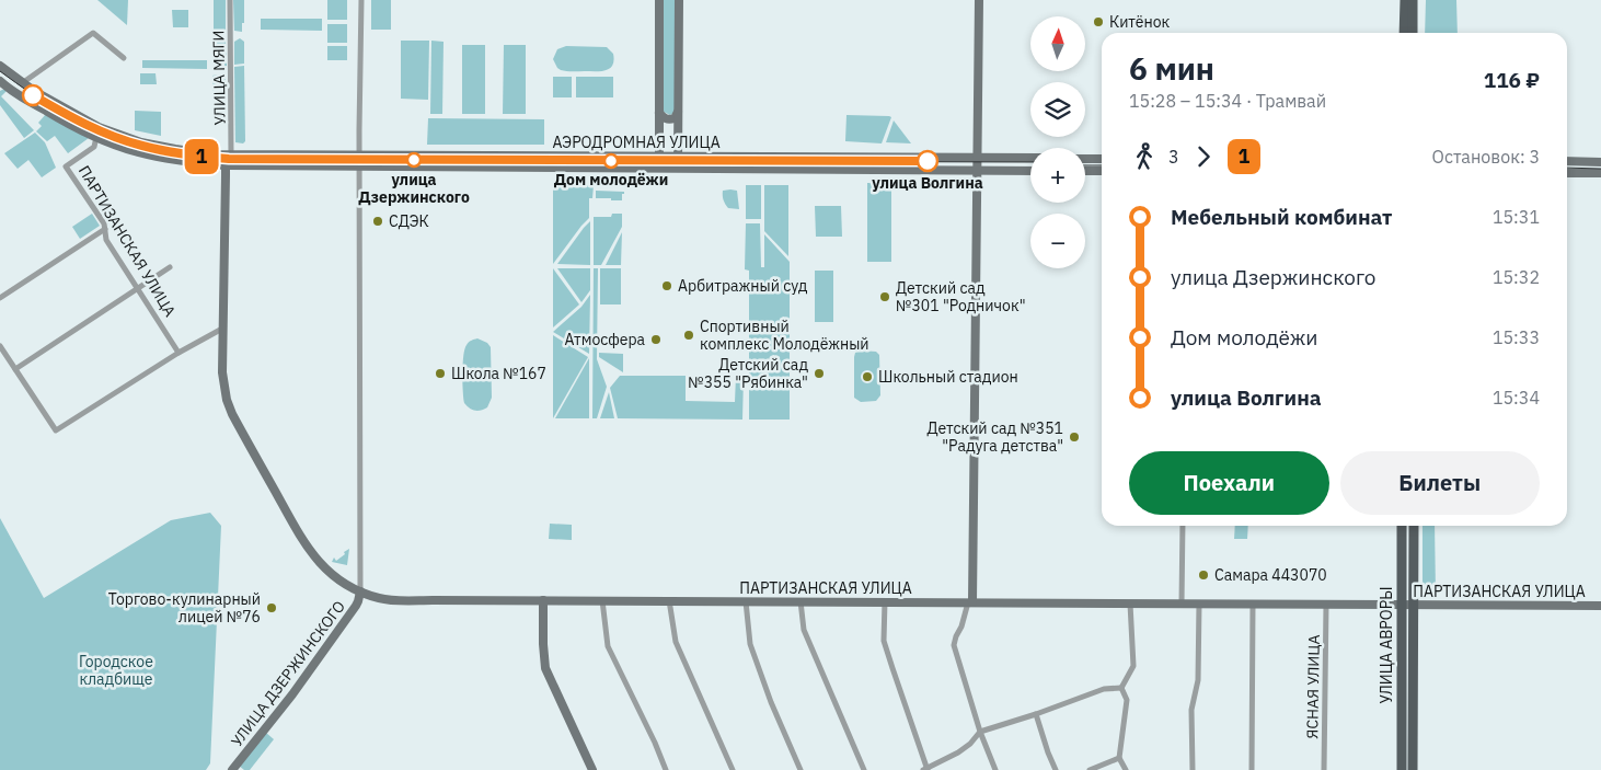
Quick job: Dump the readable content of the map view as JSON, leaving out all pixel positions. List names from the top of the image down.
{
  "streets": {
    "main road": ["УЛИЦА АВРОРЫ"],
    "street": [
      "УЛИЦА МЯГИ",
      "АЭРОДРОМНАЯ УЛИЦА",
      "ПАРТИЗАНСКАЯ УЛИЦА",
      "УЛИЦА ДЗЕРЖИНСКОГО",
      "ЯСНАЯ УЛИЦА"
    ]
  },
  "crossings": [
    ["УЛИЦА МЯГИ", "АЭРОДРОМНАЯ УЛИЦА"],
    ["УЛИЦА МЯГИ", "ПАРТИЗАНСКАЯ УЛИЦА"],
    ["АЭРОДРОМНАЯ УЛИЦА", "ПАРТИЗАНСКАЯ УЛИЦА"],
    ["АЭРОДРОМНАЯ УЛИЦА", "УЛИЦА ДЗЕРЖИНСКОГО"],
    ["ПАРТИЗАНСКАЯ УЛИЦА", "УЛИЦА АВРОРЫ"],
    ["ПАРТИЗАНСКАЯ УЛИЦА", "УЛИЦА ДЗЕРЖИНСКОГО"],
    ["ПАРТИЗАНСКАЯ УЛИЦА", "ЯСНАЯ УЛИЦА"]
  ],
  "parks": ["Городское кладбище"],
  "places": [
    "Китёнок",
    "улица Дзержинского",
    "Дом молодёжи",
    "улица Волгина",
    "СДЭК",
    "Арбитражный суд",
    "Детский сад №301 \"Родничок\"",
    "Спортивный комплекс Молодёжный",
    "Атмосфера",
    "Школа №167",
    "Детский сад №355 \"Рябинка\"",
    "Школьный стадион",
    "Детский сад №351 \"Радуга детства\"",
    "Самара 443070",
    "Торгово-кулинарный лицей №76"
  ],
  "lines": ["tram line 1"],
  "north": "top",
  "page": {
    "on_map": "1",
    "map_buttons": ["+", "−"],
    "heading": ["6 мин", "15:28 – 15:34 · Трамвай", "116 ₽"],
    "legs": ["3", "1", "Остановок: 3"],
    "list": [
      {
        "name": "Мебельный комбинат",
        "value": "15:31"
      },
      {
        "name": "улица Дзержинского",
        "value": "15:32"
      },
      {
        "name": "Дом молодёжи",
        "value": "15:33"
      },
      {
        "name": "улица Волгина",
        "value": "15:34"
      }
    ],
    "buttons": ["Поехали", "Билеты"]
  }
}
